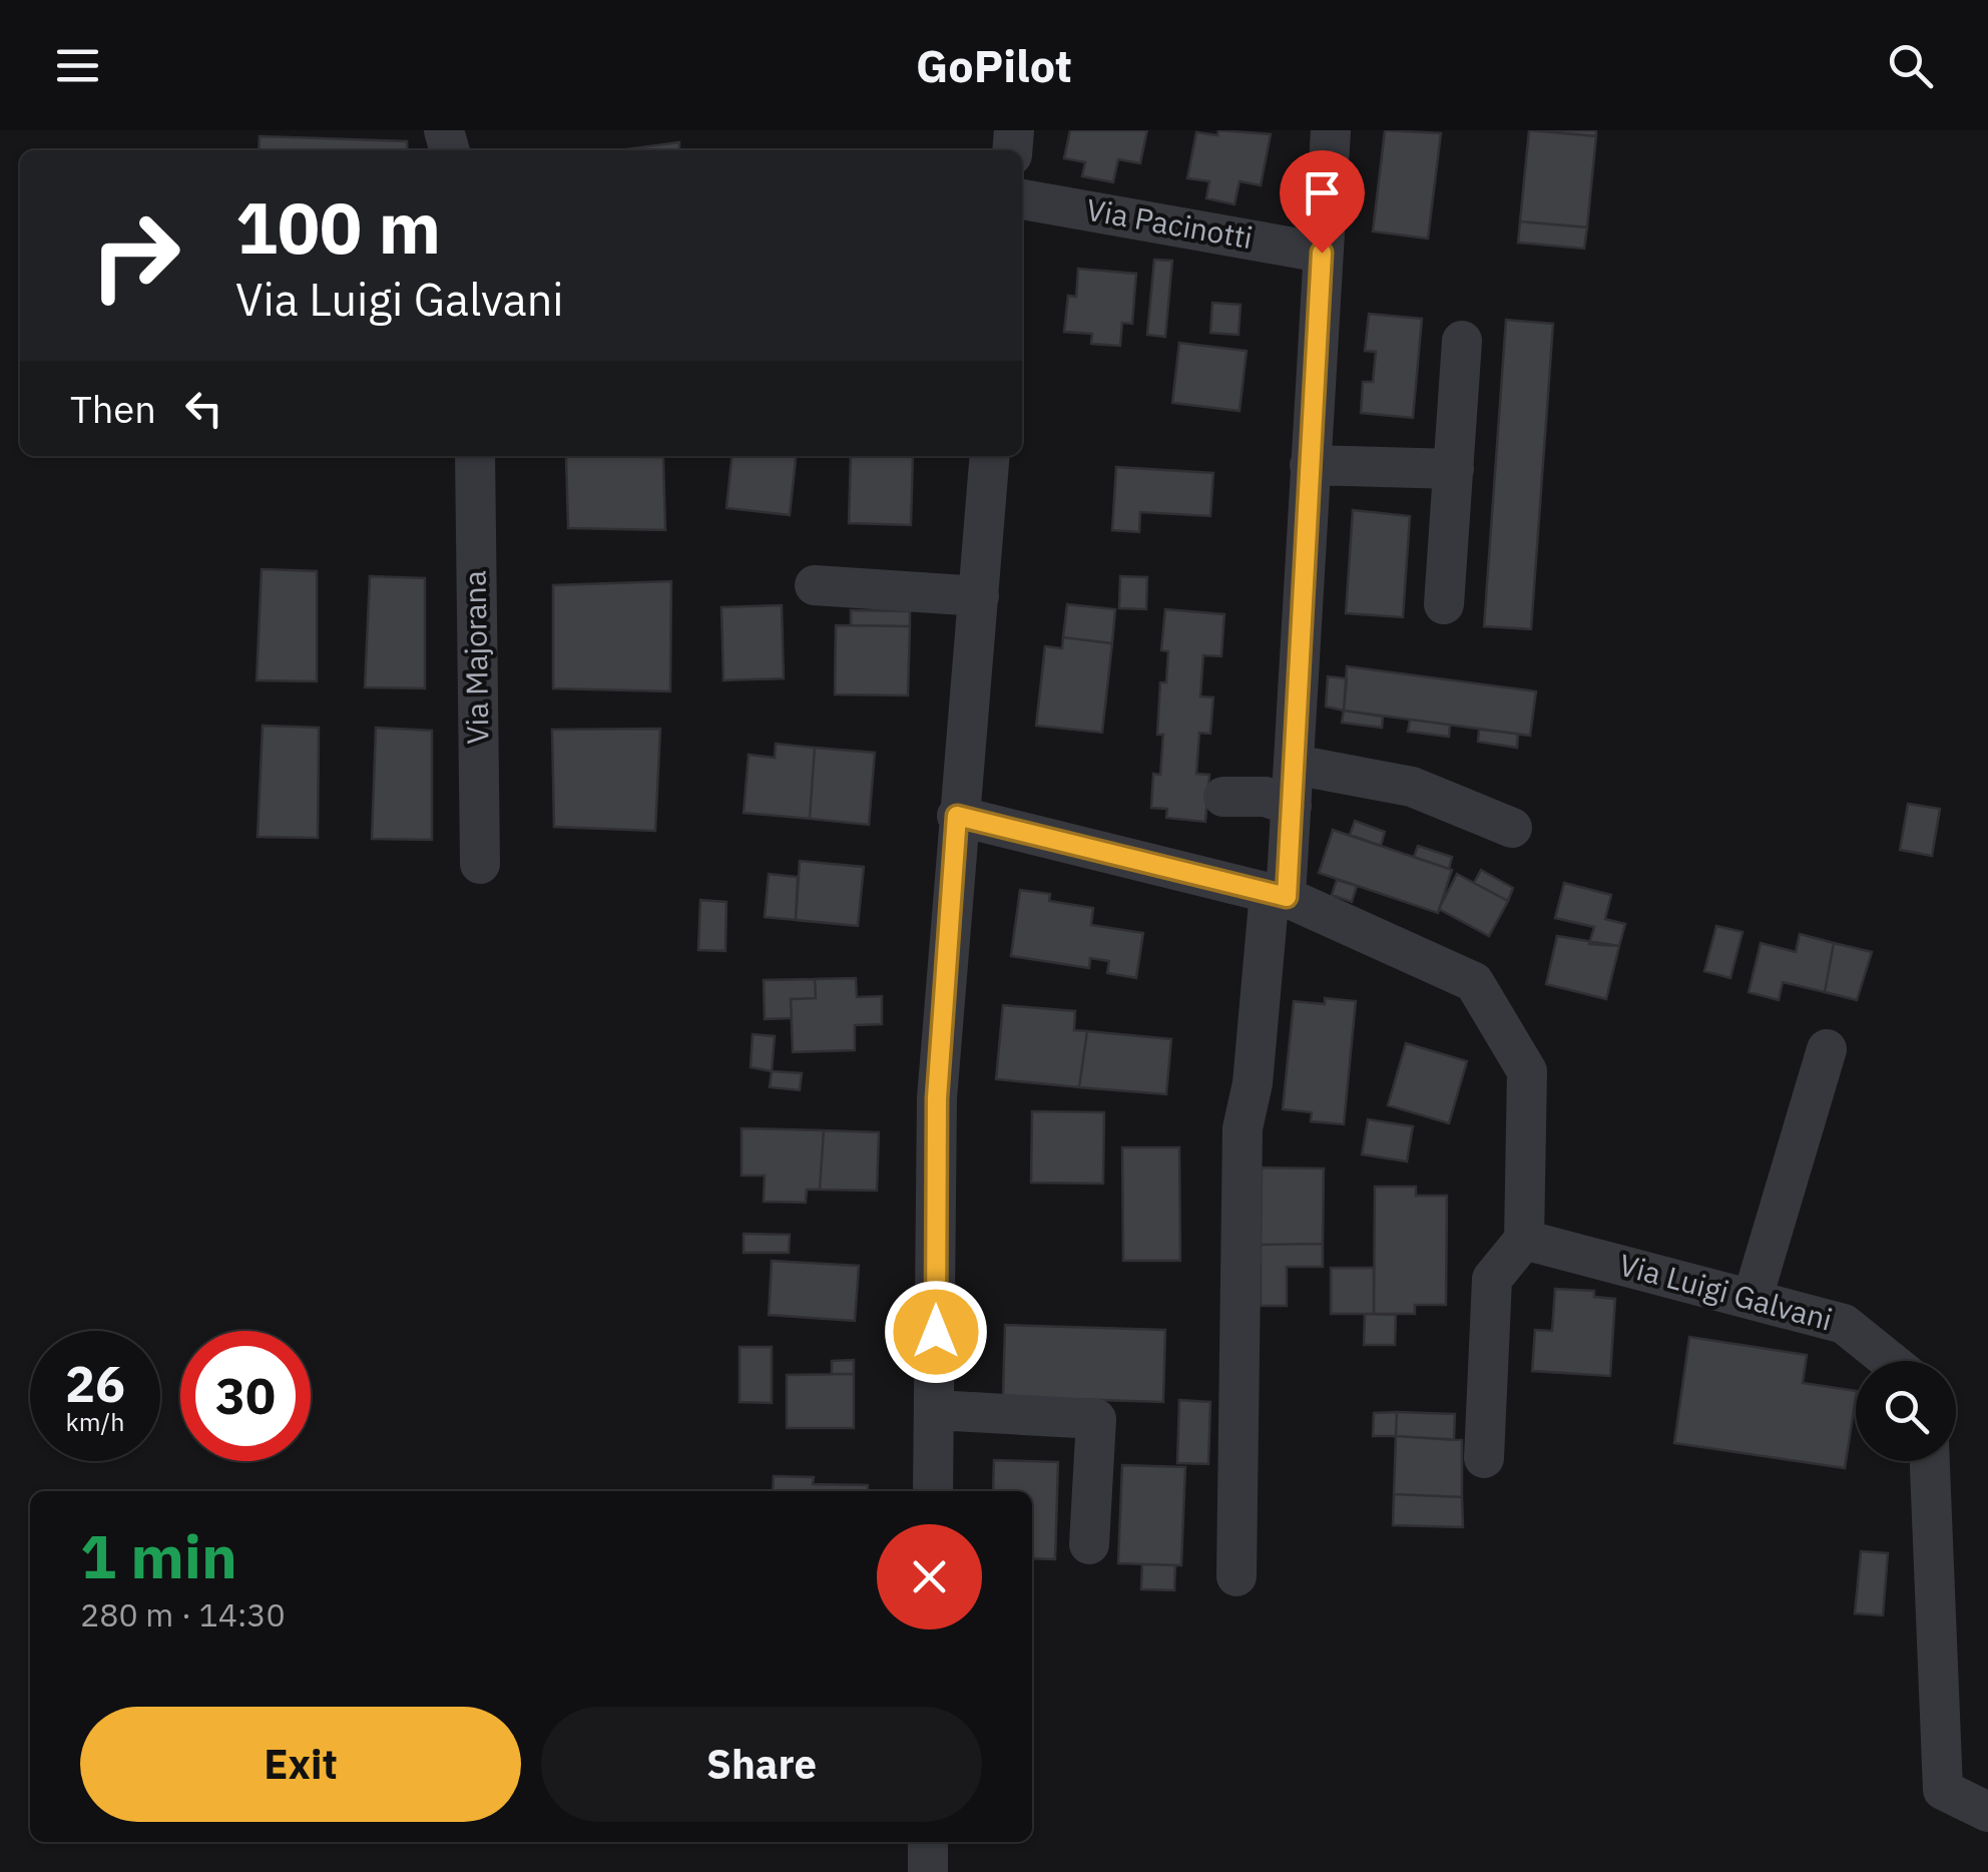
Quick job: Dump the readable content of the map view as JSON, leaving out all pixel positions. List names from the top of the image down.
{
  "streets": {
    "street": ["Via Pacinotti", "Via Majorana", "Via Luigi Galvani"]
  },
  "page": {
    "header": "GoPilot",
    "turn": ["100 m", "Via Luigi Galvani"],
    "then": "Then",
    "speed": "26 km/h",
    "limit": "30",
    "heading": ["1 min", "280 m · 14:30"],
    "buttons": ["Exit", "Share"]
  }
}
